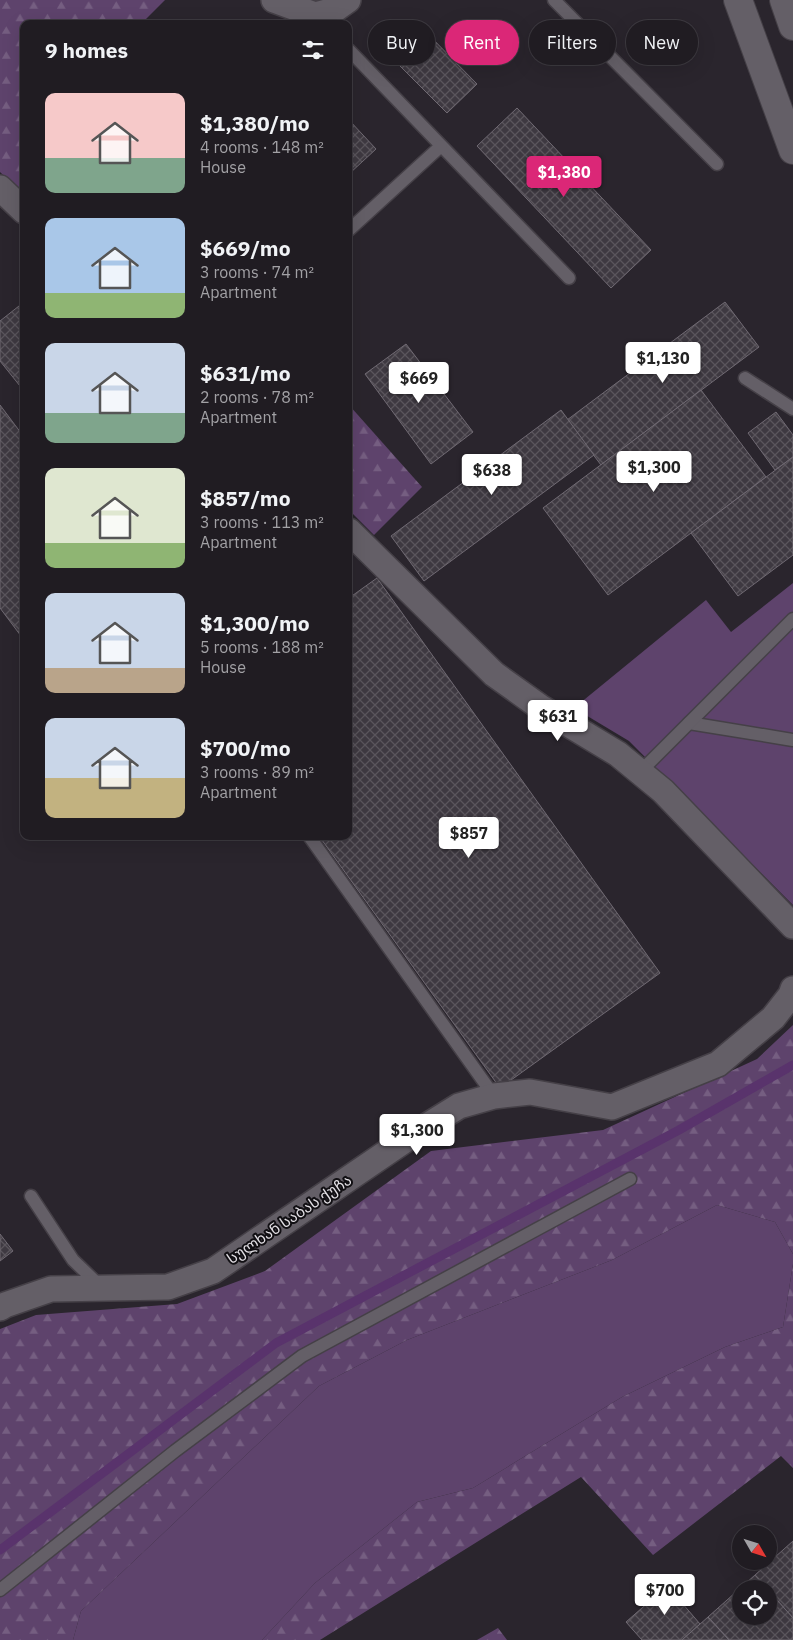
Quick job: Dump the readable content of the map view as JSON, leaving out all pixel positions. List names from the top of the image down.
{
  "streets": {
    "street": ["სულხან საბას ქუჩა"]
  },
  "north": "bottom right",
  "page": {
    "chip": [
      "Buy",
      "Rent",
      "Filters",
      "New"
    ],
    "heading": "9 homes",
    "list": [
      {
        "name": "$1,380/mo",
        "note": "4 rooms · 148 m² · House"
      },
      {
        "name": "$669/mo",
        "note": "3 rooms · 74 m² · Apartment"
      },
      {
        "name": "$631/mo",
        "note": "2 rooms · 78 m² · Apartment"
      },
      {
        "name": "$857/mo",
        "note": "3 rooms · 113 m² · Apartment"
      },
      {
        "name": "$1,300/mo",
        "note": "5 rooms · 188 m² · House"
      },
      {
        "name": "$700/mo",
        "note": "3 rooms · 89 m² · Apartment"
      }
    ],
    "price": [
      "$1,380",
      "$1,130",
      "$669",
      "$1,300",
      "$638",
      "$631",
      "$857",
      "$1,300",
      "$700"
    ]
  }
}
